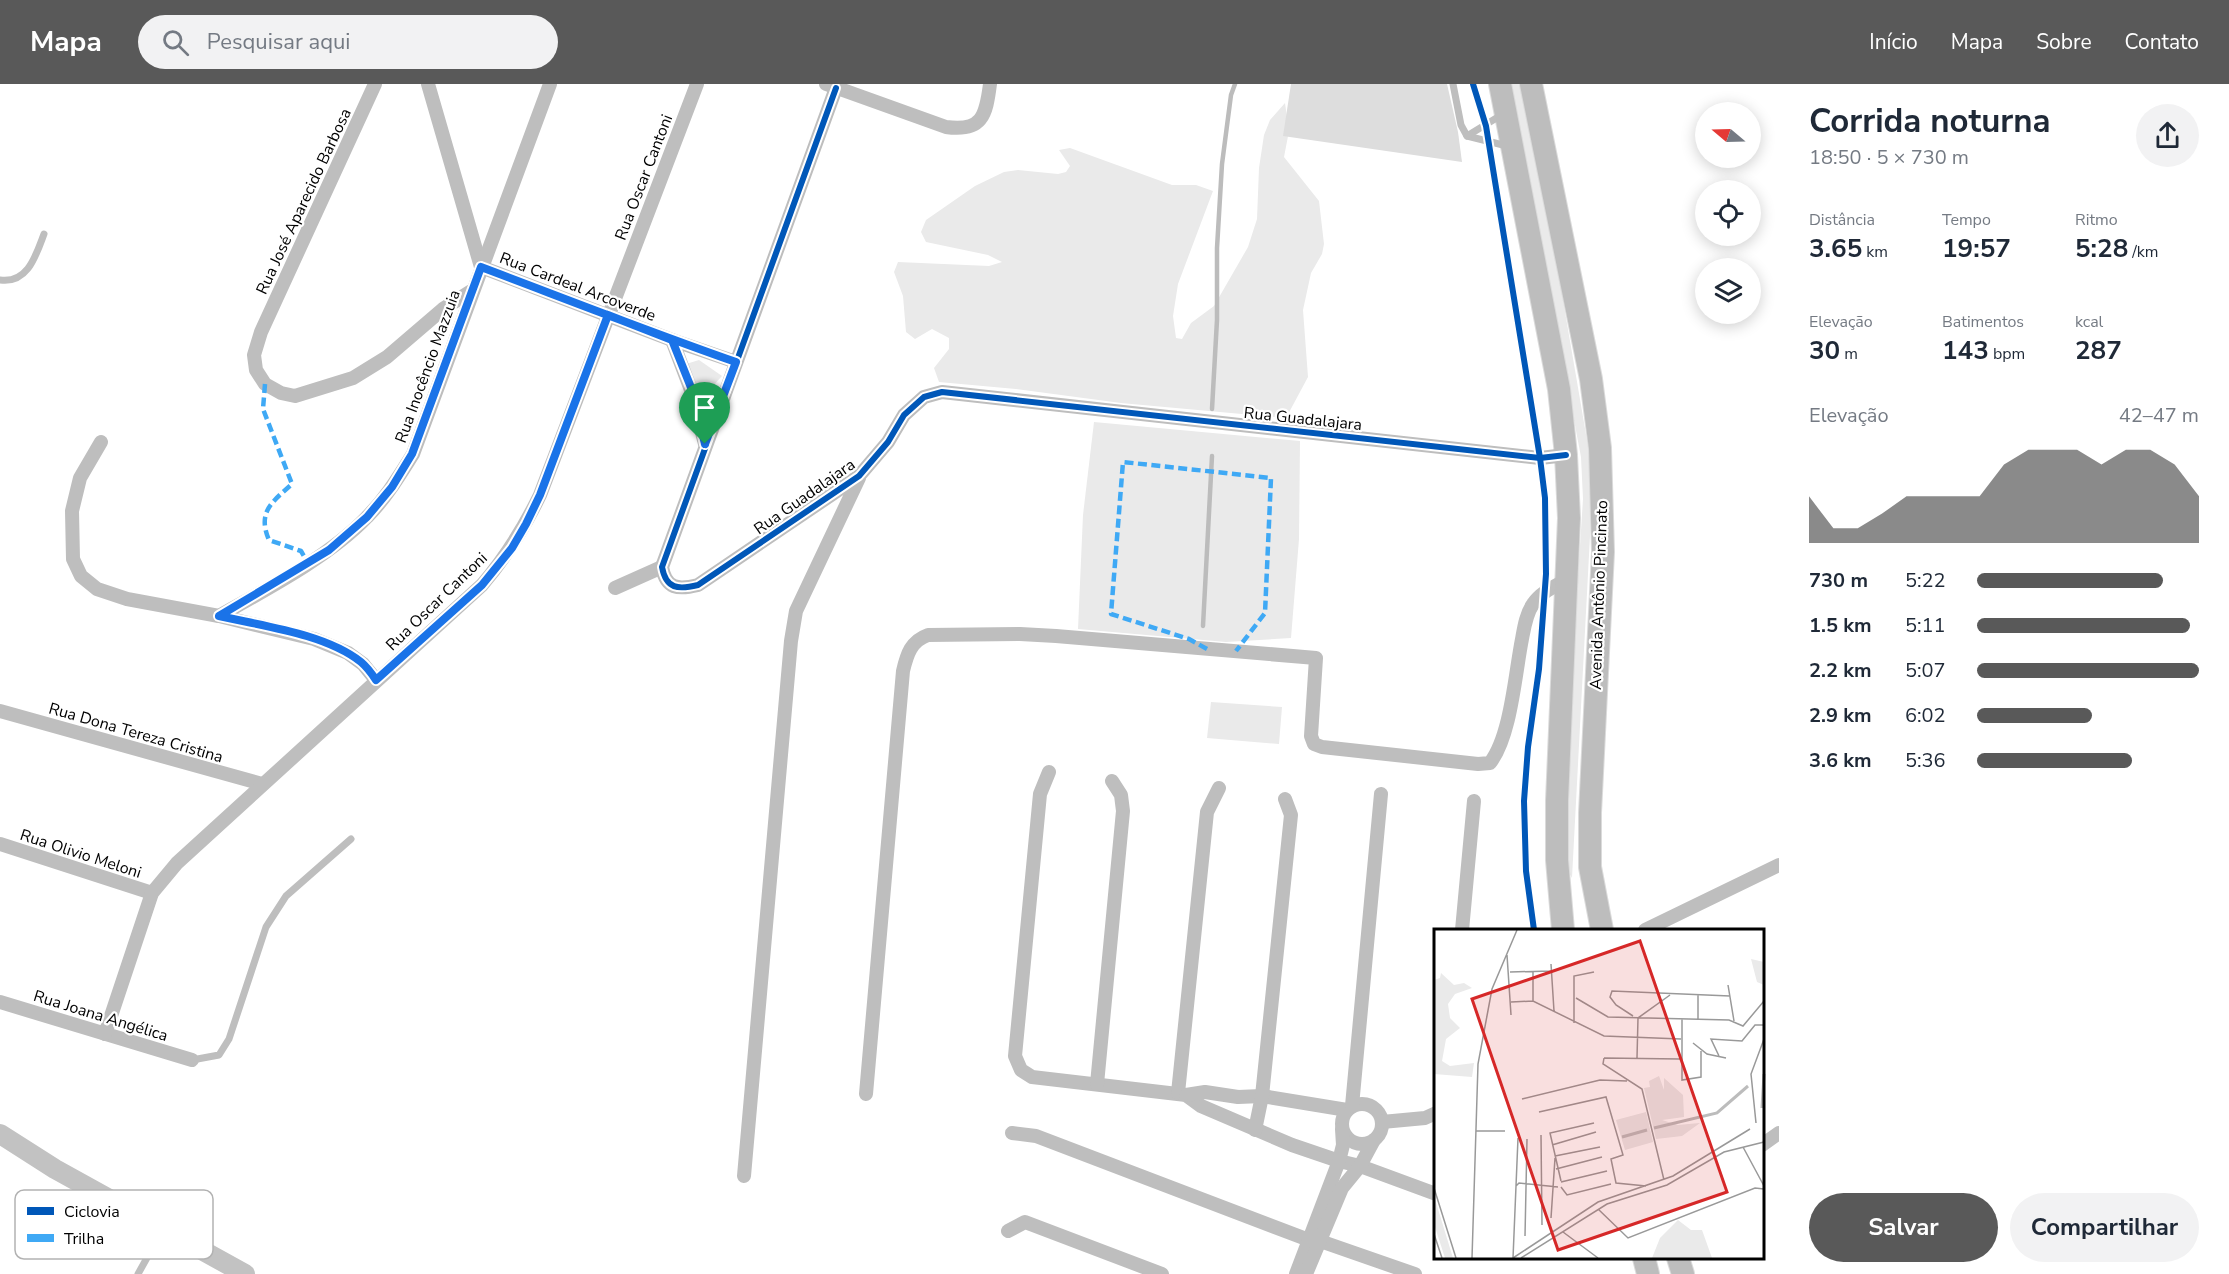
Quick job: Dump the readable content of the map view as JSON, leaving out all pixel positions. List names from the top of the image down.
{
  "streets": {
    "main road": ["Avenida Antônio Pincinato"],
    "street": [
      "Rua Oscar Cantoni",
      "Rua José Aparecido Barbosa",
      "Rua Cardeal Arcoverde",
      "Rua Inocêncio Mazzuia",
      "Rua Guadalajara",
      "Rua Dona Tereza Cristina",
      "Rua Olivio Meloni",
      "Rua Joana Angélica"
    ]
  },
  "crossings": [
    ["Rua Oscar Cantoni", "Rua Cardeal Arcoverde"],
    ["Rua Oscar Cantoni", "Rua Dona Tereza Cristina"],
    ["Rua Oscar Cantoni", "Rua Olivio Meloni"],
    ["Rua Oscar Cantoni", "Rua Joana Angélica"],
    ["Rua José Aparecido Barbosa", "Rua Inocêncio Mazzuia"],
    ["Rua Cardeal Arcoverde", "Rua Inocêncio Mazzuia"],
    ["Rua Guadalajara", "Avenida Antônio Pincinato"]
  ],
  "legend": ["Ciclovia", "Trilha"],
  "north": "left",
  "page": {
    "header": "Mapa",
    "search": "Pesquisar aqui",
    "nav": [
      "Início",
      "Mapa",
      "Sobre",
      "Contato"
    ],
    "heading": ["Corrida noturna", "18:50 · 5 × 730 m"],
    "stats": [
      ["Distância", "3.65 km"],
      ["Tempo", "19:57"],
      ["Ritmo", "5:28 /km"],
      ["Elevação", "30 m"],
      ["Batimentos", "143 bpm"],
      ["kcal", "287"]
    ],
    "chart": ["Elevação", "42–47 m"],
    "list": [
      {
        "name": "730 m",
        "note": "5:22"
      },
      {
        "name": "1.5 km",
        "note": "5:11"
      },
      {
        "name": "2.2 km",
        "note": "5:07"
      },
      {
        "name": "2.9 km",
        "note": "6:02"
      },
      {
        "name": "3.6 km",
        "note": "5:36"
      }
    ],
    "buttons": ["Salvar", "Compartilhar"]
  }
}
